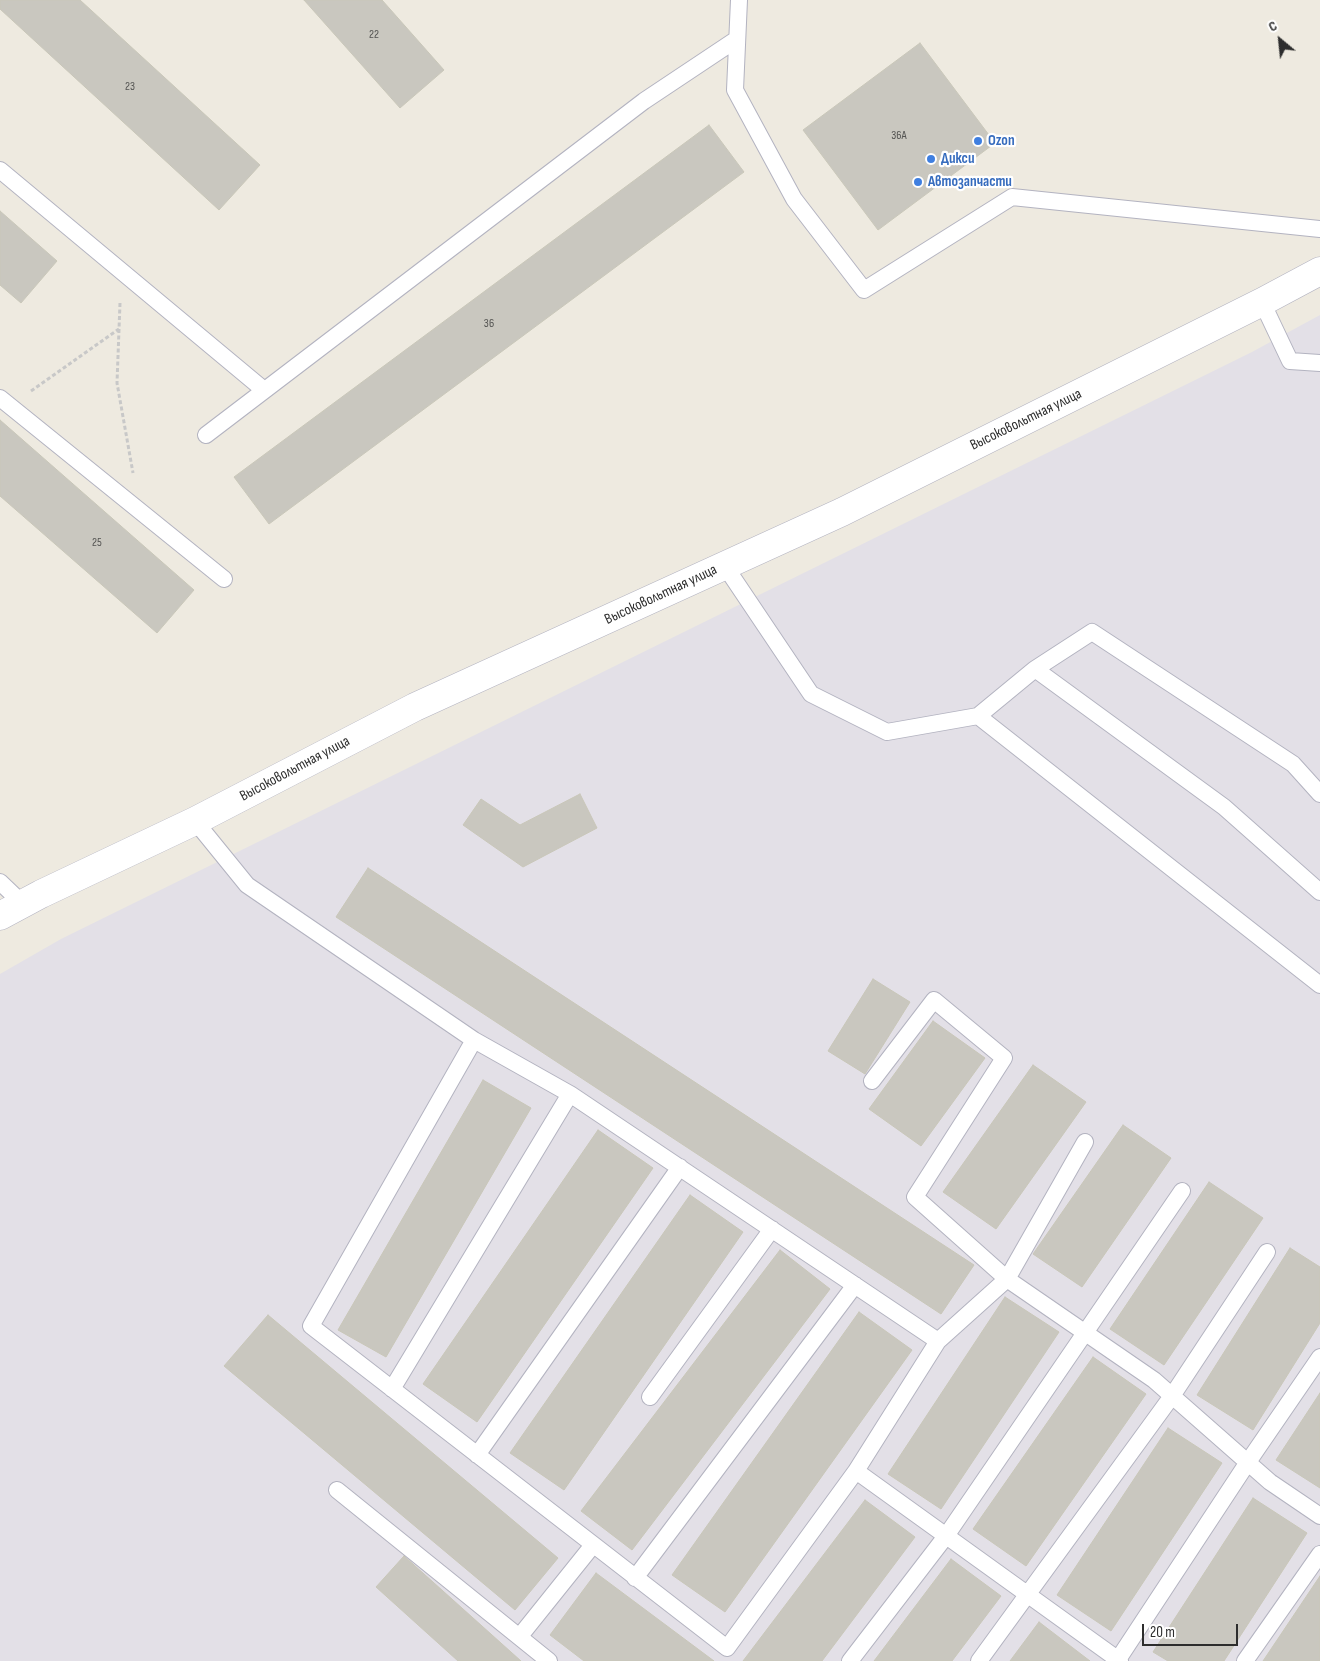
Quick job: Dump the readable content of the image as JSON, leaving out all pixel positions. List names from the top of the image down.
{
  "streets": {
    "main road": ["Высоковольтная улица"]
  },
  "places": ["Ozon", "Дикси", "Автозапчасти"],
  "house_numbers": [
    "22",
    "23",
    "36А",
    "36",
    "25"
  ],
  "scale_bar": "20 m",
  "north": "top left"
}
